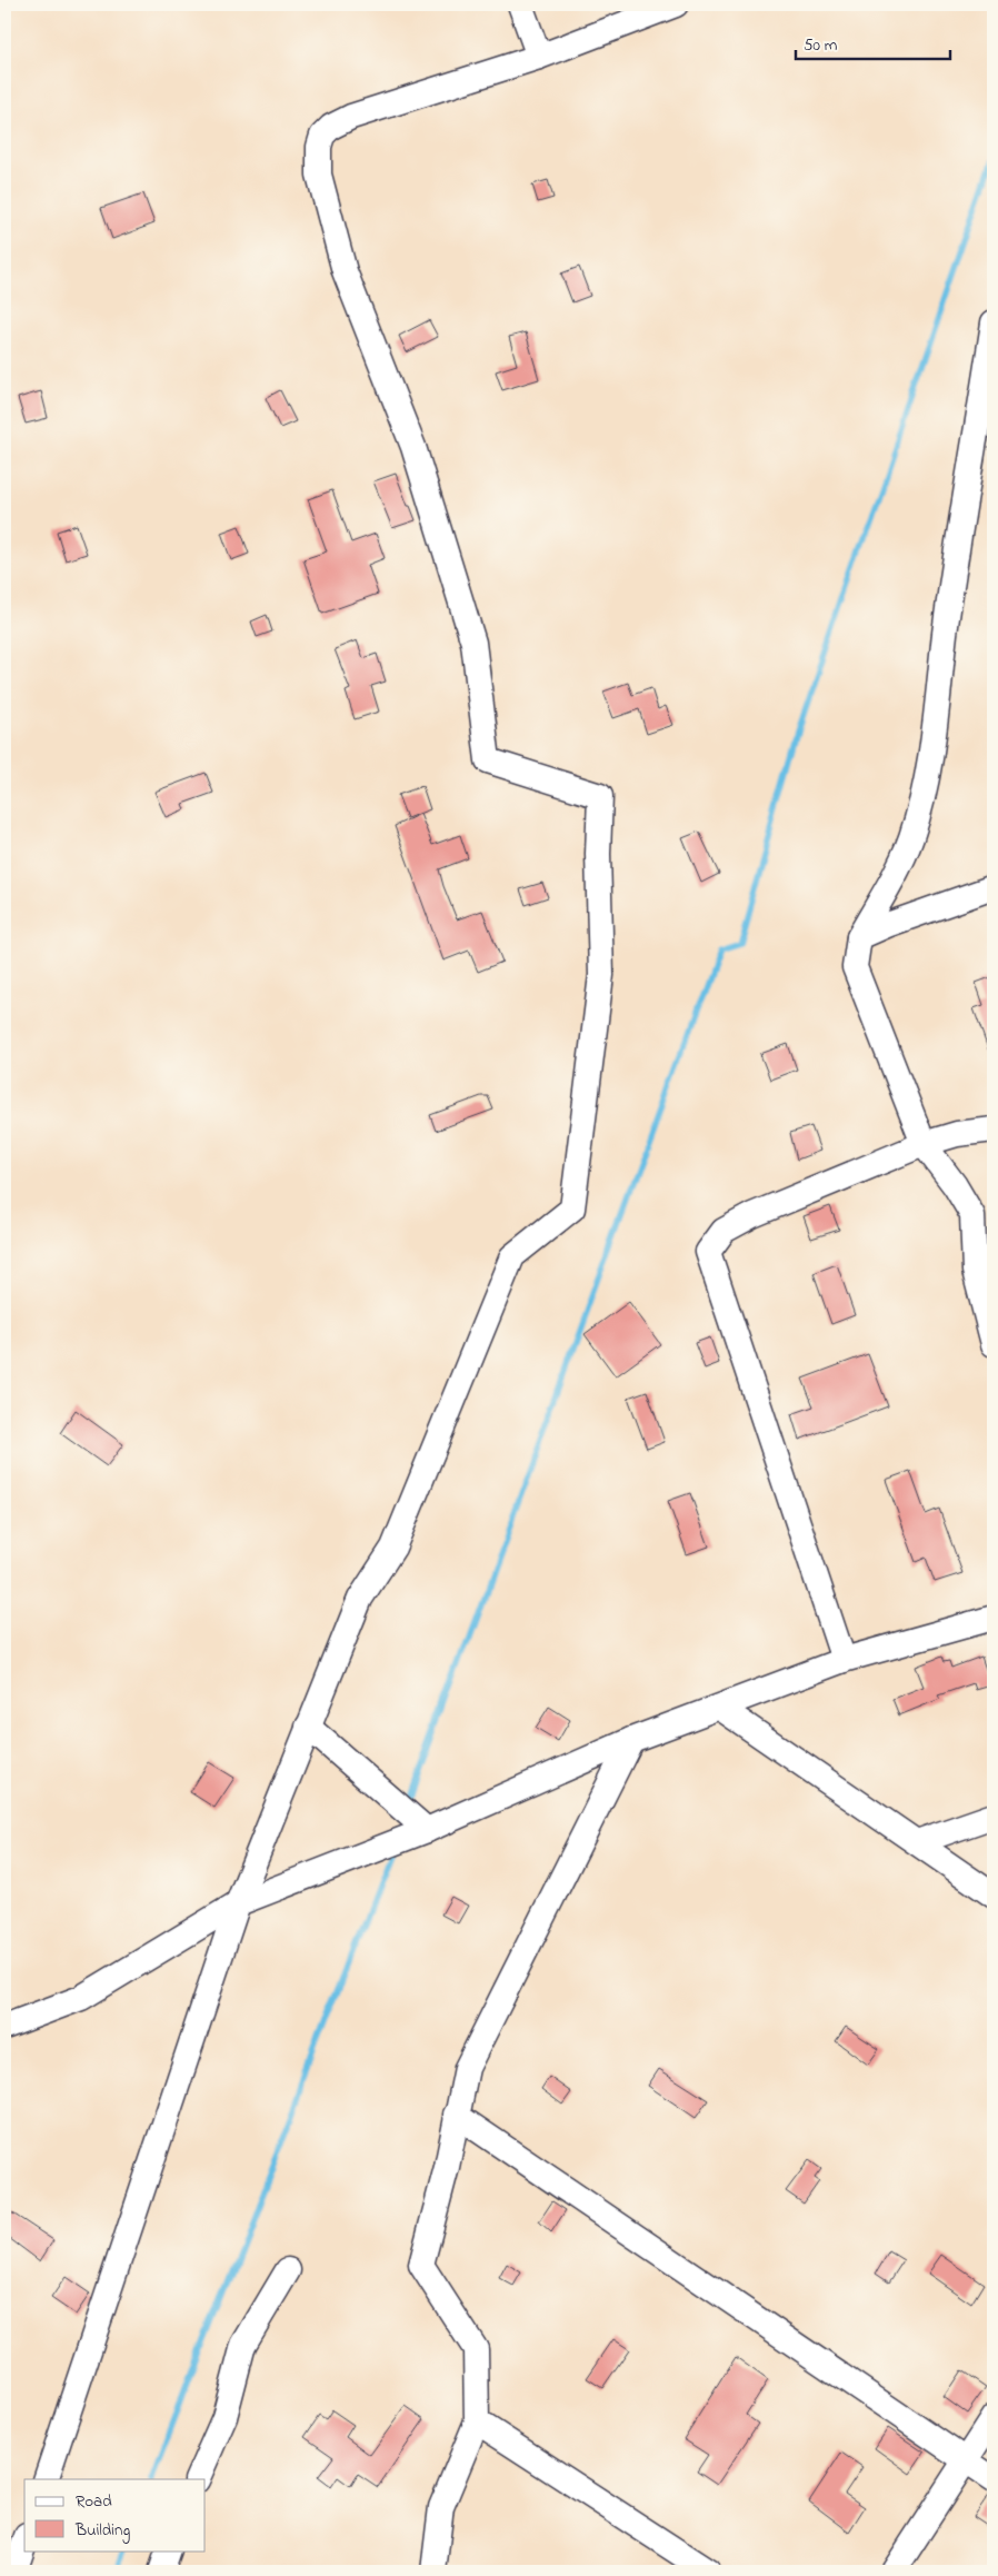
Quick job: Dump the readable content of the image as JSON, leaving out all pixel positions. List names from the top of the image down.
{
  "legend": ["Road", "Building"],
  "scale_bar": "50 m"
}
